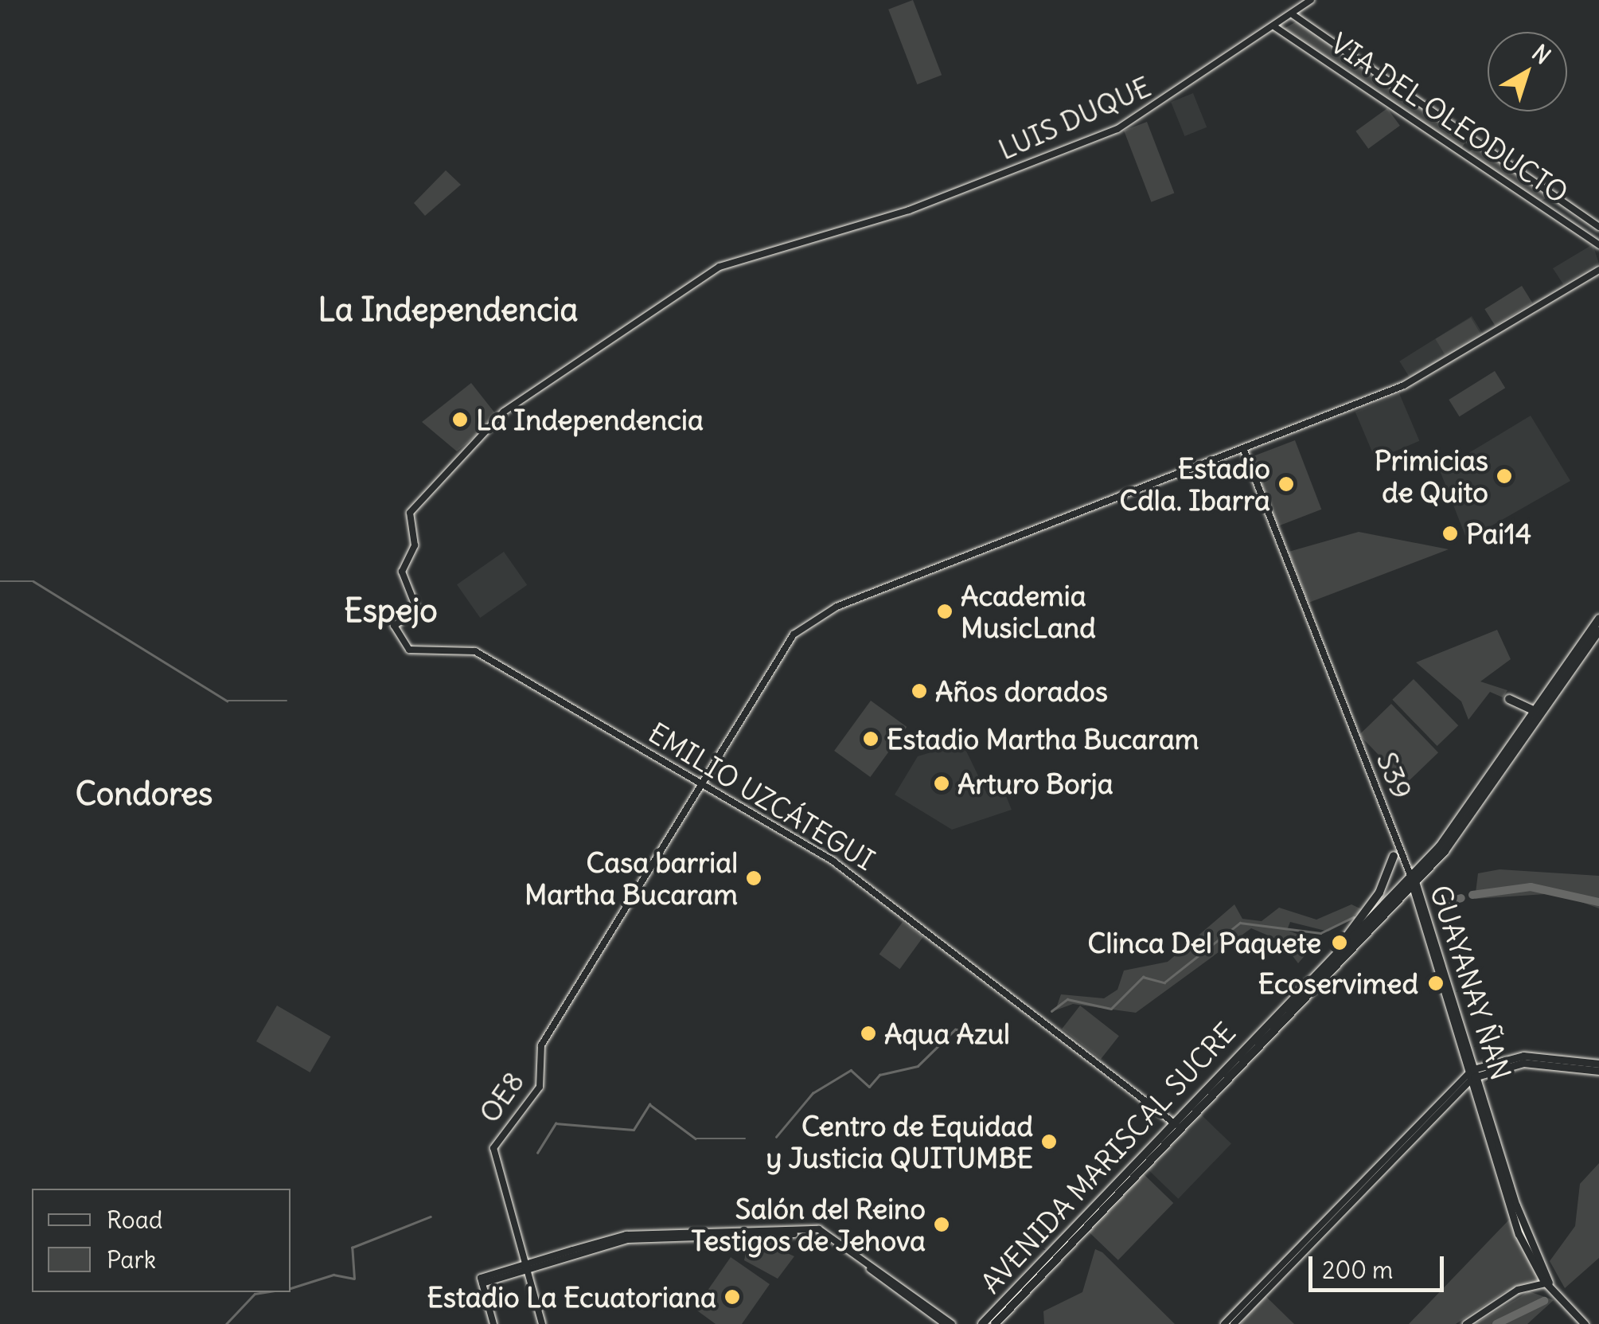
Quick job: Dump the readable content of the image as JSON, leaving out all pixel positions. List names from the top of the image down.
{
  "streets": {
    "main road": ["GUAYANAY ÑAN", "AVENIDA MARISCAL SUCRE"],
    "street": [
      "LUIS DUQUE",
      "VIA DEL OLEODUCTO",
      "S39",
      "EMILIO UZCÁTEGUI",
      "OE8"
    ]
  },
  "crossings": [
    ["LUIS DUQUE", "VIA DEL OLEODUCTO"],
    ["LUIS DUQUE", "EMILIO UZCÁTEGUI"],
    ["S39", "GUAYANAY ÑAN"],
    ["S39", "OE8"],
    ["S39", "AVENIDA MARISCAL SUCRE"],
    ["EMILIO UZCÁTEGUI", "OE8"],
    ["EMILIO UZCÁTEGUI", "AVENIDA MARISCAL SUCRE"],
    ["GUAYANAY ÑAN", "AVENIDA MARISCAL SUCRE"]
  ],
  "districts": ["La Independencia", "Espejo", "Condores"],
  "places": [
    "La Independencia",
    "Primicias de Quito",
    "Estadio Cdla. Ibarra",
    "Pai14",
    "Academia MusicLand",
    "Años dorados",
    "Estadio Martha Bucaram",
    "Arturo Borja",
    "Casa barrial Martha Bucaram",
    "Clinca Del Paquete",
    "Ecoservimed",
    "Aqua Azul",
    "Centro de Equidad y Justicia QUITUMBE",
    "Salón del Reino Testigos de Jehova",
    "Estadio La Ecuatoriana"
  ],
  "legend": ["Road", "Park"],
  "scale_bar": "200 m",
  "north": "top right"
}
